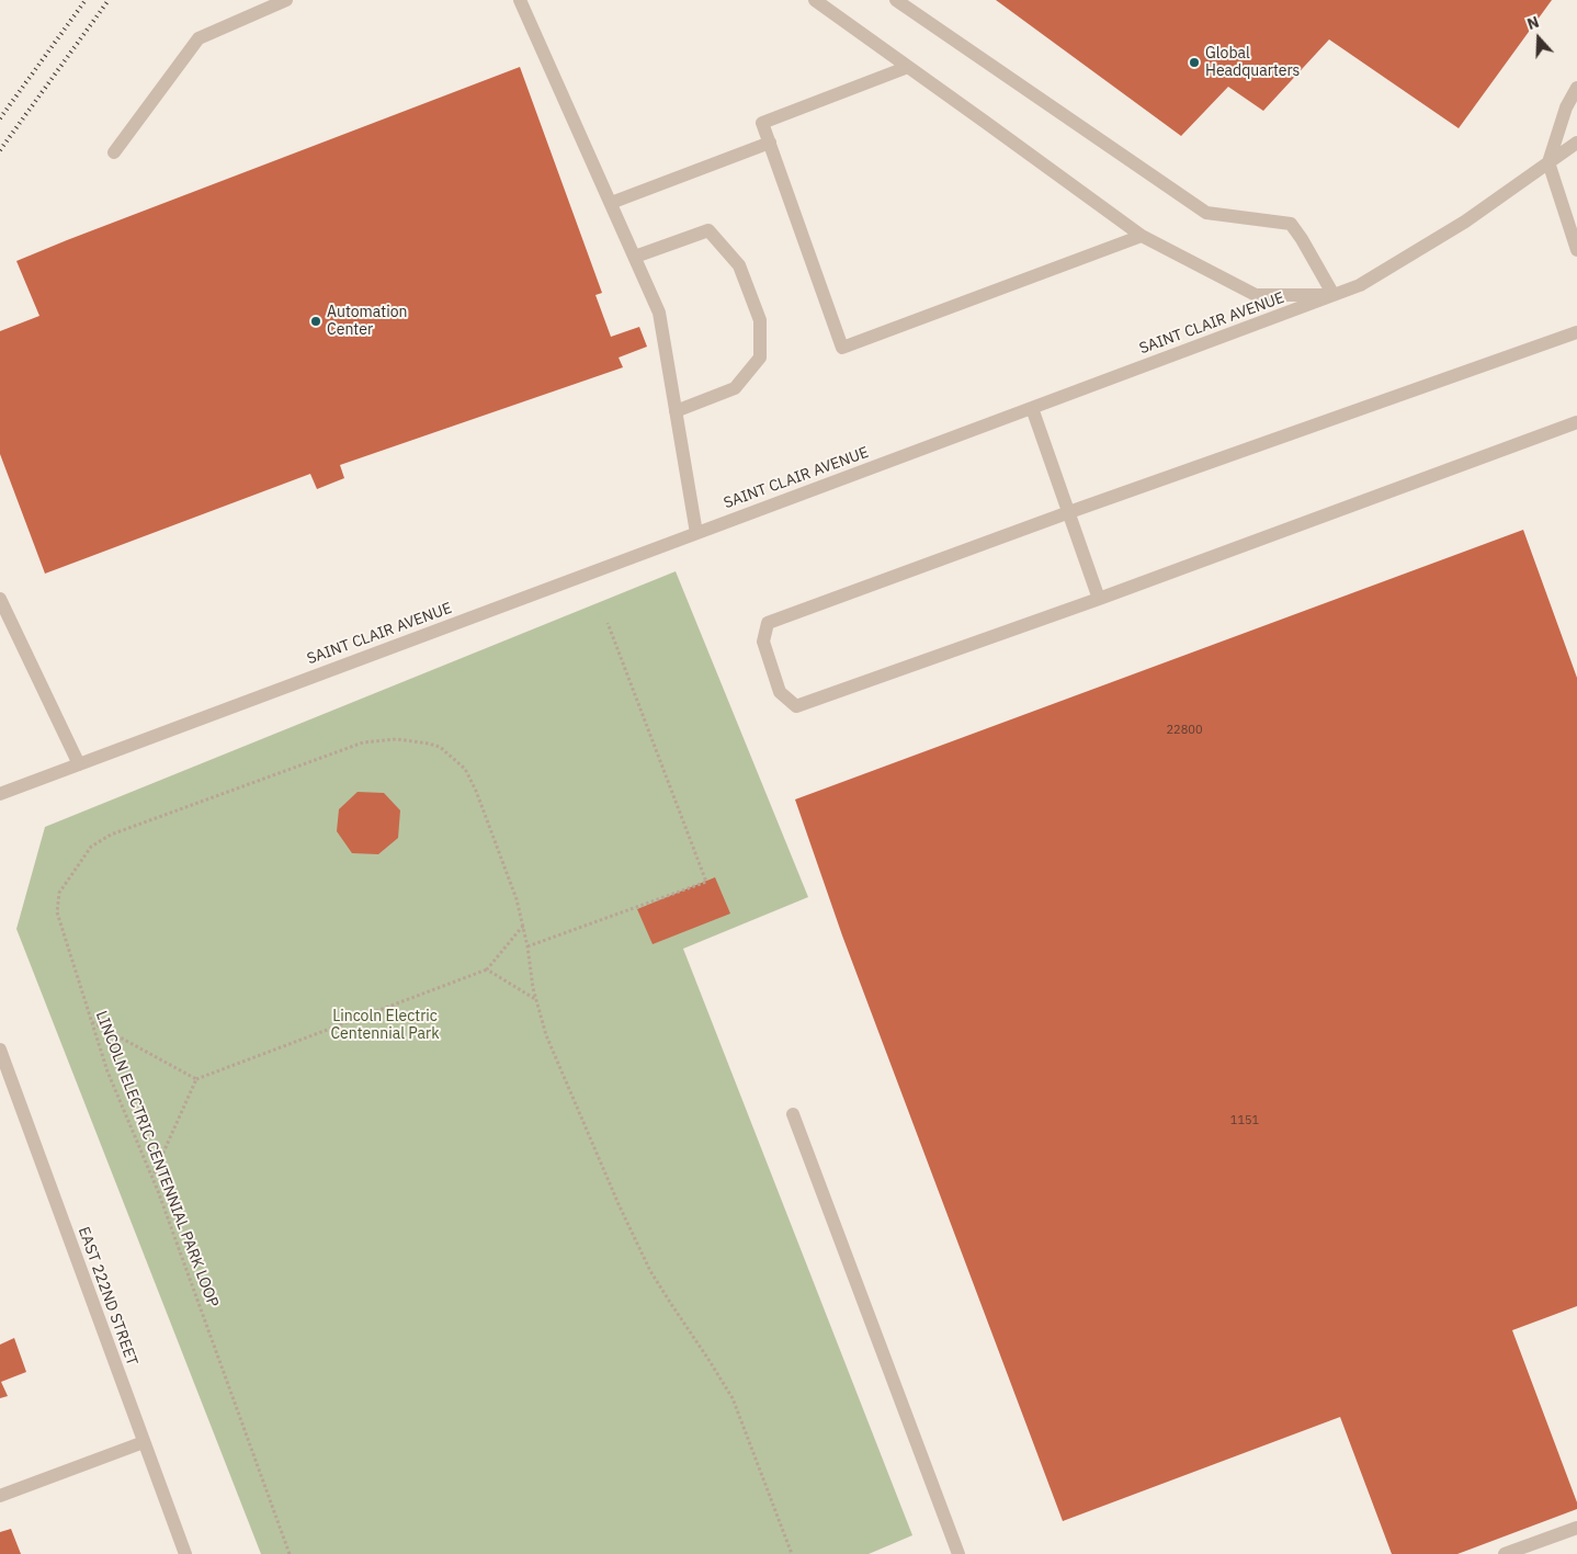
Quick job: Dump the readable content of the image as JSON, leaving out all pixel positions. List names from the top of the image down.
{
  "streets": {
    "street": ["SAINT CLAIR AVENUE", "EAST 222ND STREET"],
    "path": ["LINCOLN ELECTRIC CENTENNIAL PARK LOOP"]
  },
  "parks": ["Lincoln Electric Centennial Park"],
  "places": ["Global Headquarters", "Automation Center"],
  "house_numbers": ["22800", "1151"],
  "north": "top"
}
